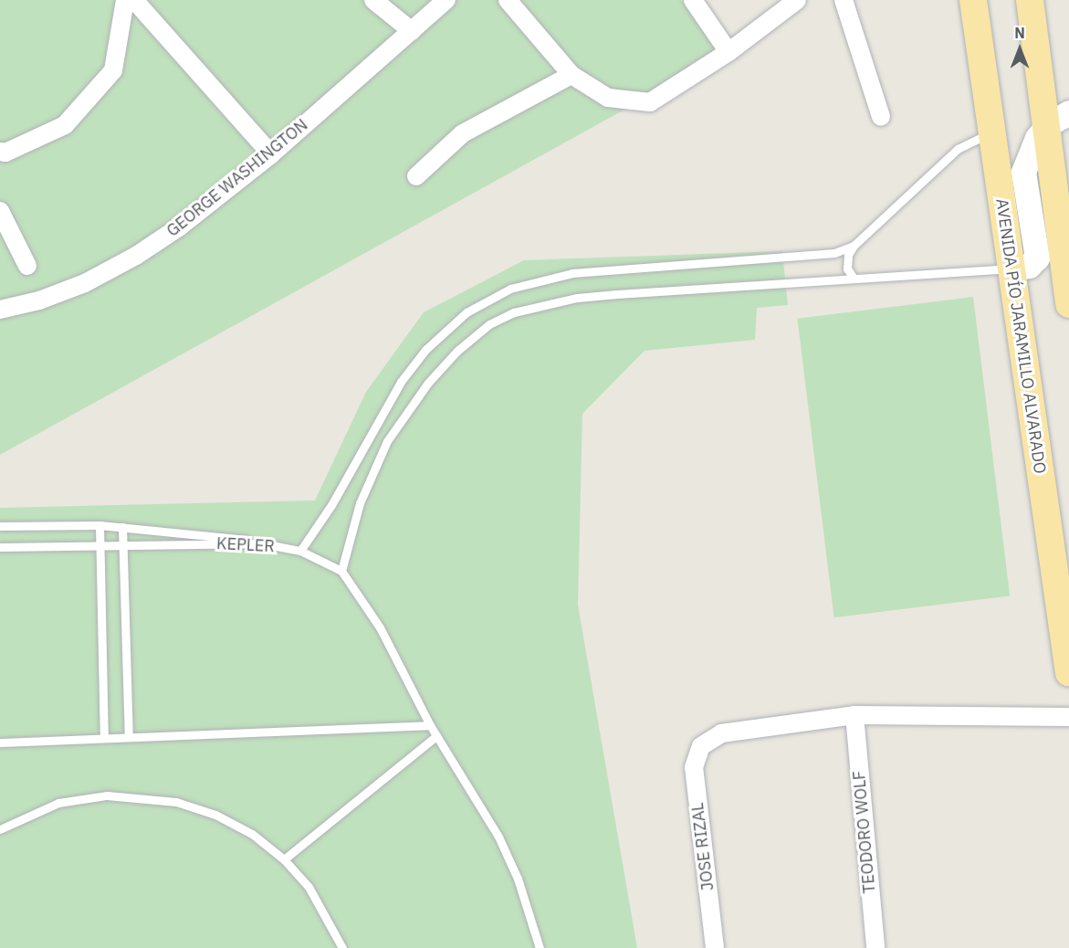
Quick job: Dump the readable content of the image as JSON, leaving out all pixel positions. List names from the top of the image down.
{
  "streets": {
    "main road": ["AVENIDA PÍO JARAMILLO ALVARADO"],
    "street": ["GEORGE WASHINGTON", "TEODORO WOLF", "JOSE RIZAL"],
    "lane": ["KEPLER"]
  },
  "crossings": [
    ["TEODORO WOLF", "JOSE RIZAL"]
  ],
  "north": "top"
}
